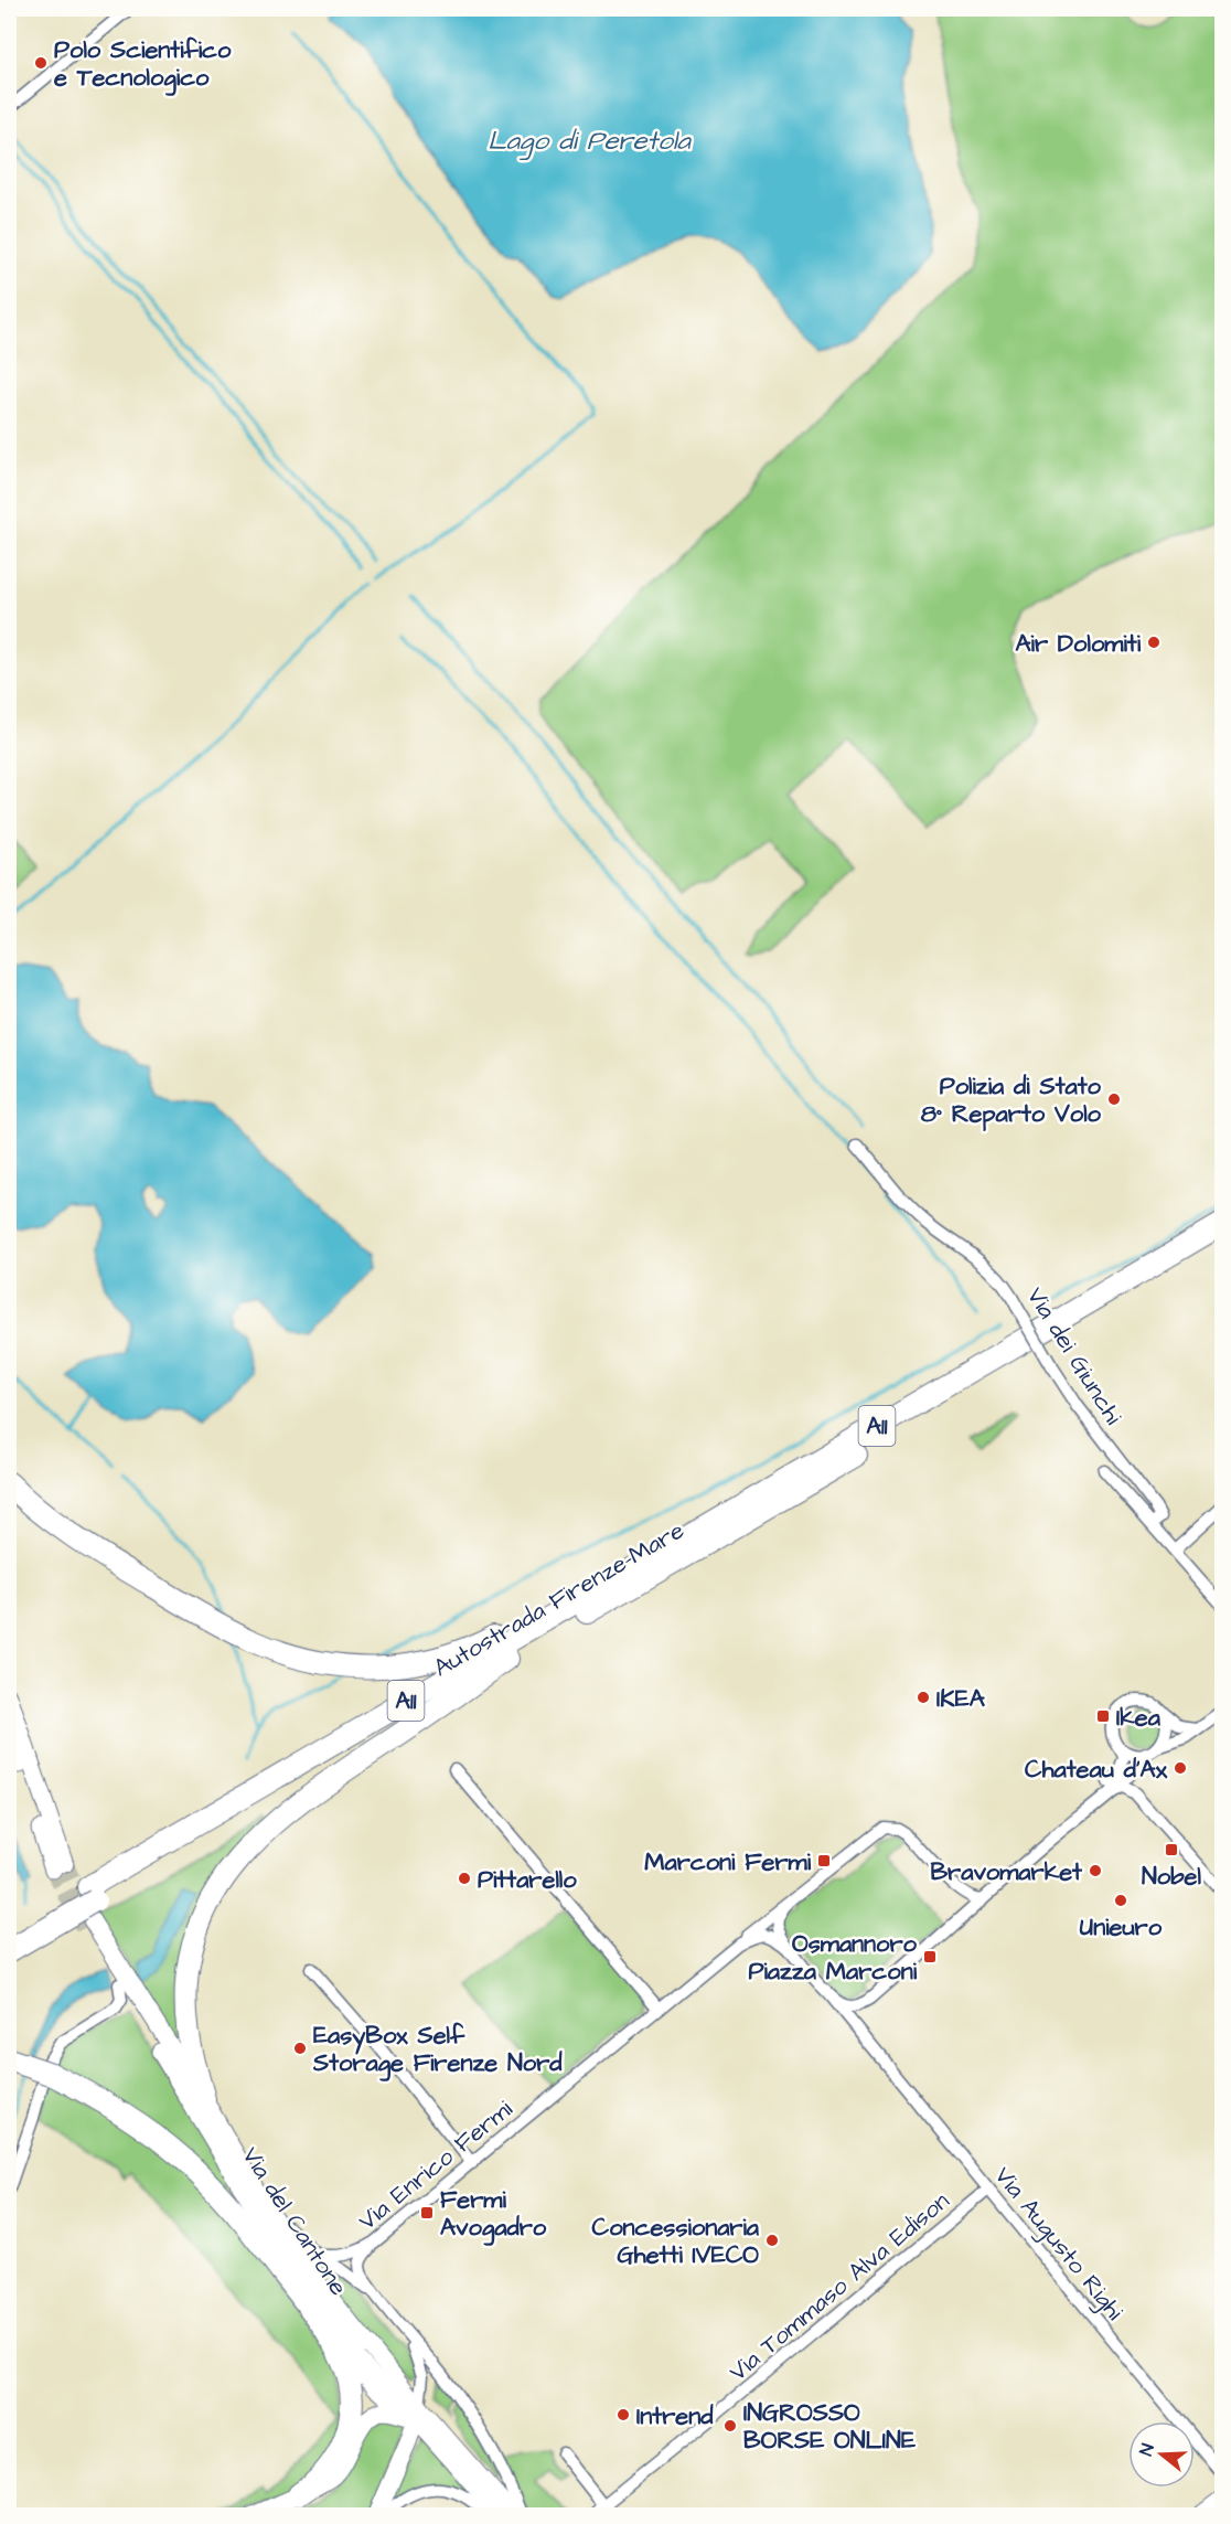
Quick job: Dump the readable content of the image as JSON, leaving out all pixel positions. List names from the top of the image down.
{
  "streets": {
    "highway": ["A11", "Autostrada Firenze-Mare"],
    "main road": ["Via del Cantone"],
    "street": [
      "Via dei Giunchi",
      "Via Enrico Fermi",
      "Via Augusto Righi",
      "Via Tommaso Alva Edison"
    ]
  },
  "crossings": [
    ["Via dei Giunchi", "Autostrada Firenze-Mare"],
    ["Autostrada Firenze-Mare", "Via del Cantone"],
    ["Via Enrico Fermi", "Via del Cantone"],
    ["Via Enrico Fermi", "Via Augusto Righi"],
    ["Via Augusto Righi", "Via Tommaso Alva Edison"]
  ],
  "water": ["Lago di Peretola"],
  "places": {
    "other": [
      "Polo Scientifico e Tecnologico",
      "Air Dolomiti",
      "Polizia di Stato 8° Reparto Volo",
      "IKEA",
      "Chateau d'Ax",
      "Bravomarket",
      "Pittarello",
      "Unieuro",
      "EasyBox Self Storage Firenze Nord",
      "Concessionaria Ghetti IVECO",
      "Intrend",
      "INGROSSO BORSE ONLINE"
    ],
    "transit": [
      "Ikea",
      "Nobel",
      "Marconi Fermi",
      "Osmannoro Piazza Marconi",
      "Fermi Avogadro"
    ]
  },
  "north": "left"
}
